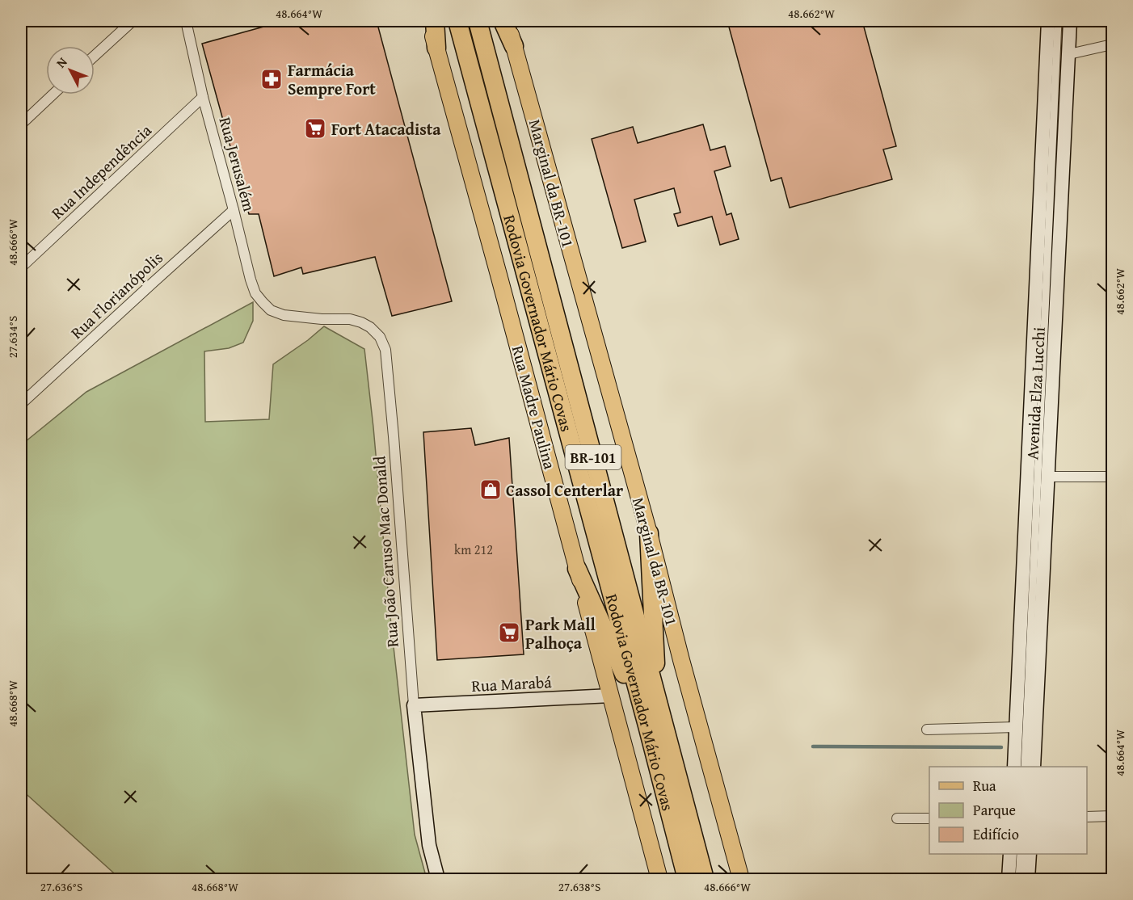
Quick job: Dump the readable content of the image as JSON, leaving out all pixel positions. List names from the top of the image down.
{
  "streets": {
    "highway": ["Rodovia Governador Mário Covas", "BR-101"],
    "main road": [
      "Marginal da BR-101",
      "Avenida Elza Lucchi",
      "Rua Madre Paulina",
      "Rua João Caruso Mac Donald",
      "Rua Marabá"
    ],
    "street": ["Rua Jerusalém", "Rua Independência", "Rua Florianópolis"]
  },
  "crossings": [
    ["Rua Jerusalém", "Rua Independência"],
    ["Rua Jerusalém", "Rua Florianópolis"],
    ["Rua Jerusalém", "Rua João Caruso Mac Donald"],
    ["Rua Madre Paulina", "Rua Marabá"],
    ["Rua João Caruso Mac Donald", "Rua Marabá"]
  ],
  "places": {
    "pharmacy": ["Farmácia Sempre Fort"],
    "supermarket": ["Fort Atacadista", "Park Mall Palhoça"],
    "shop": ["Cassol Centerlar"]
  },
  "house_numbers": ["km 212"],
  "legend": ["Rua", "Parque", "Edifício"],
  "north": "top left",
  "coordinates": [
    "48.664°W",
    "48.662°W",
    "48.666°W",
    "27.634°S",
    "48.668°W",
    "27.636°S",
    "27.638°S"
  ]
}
